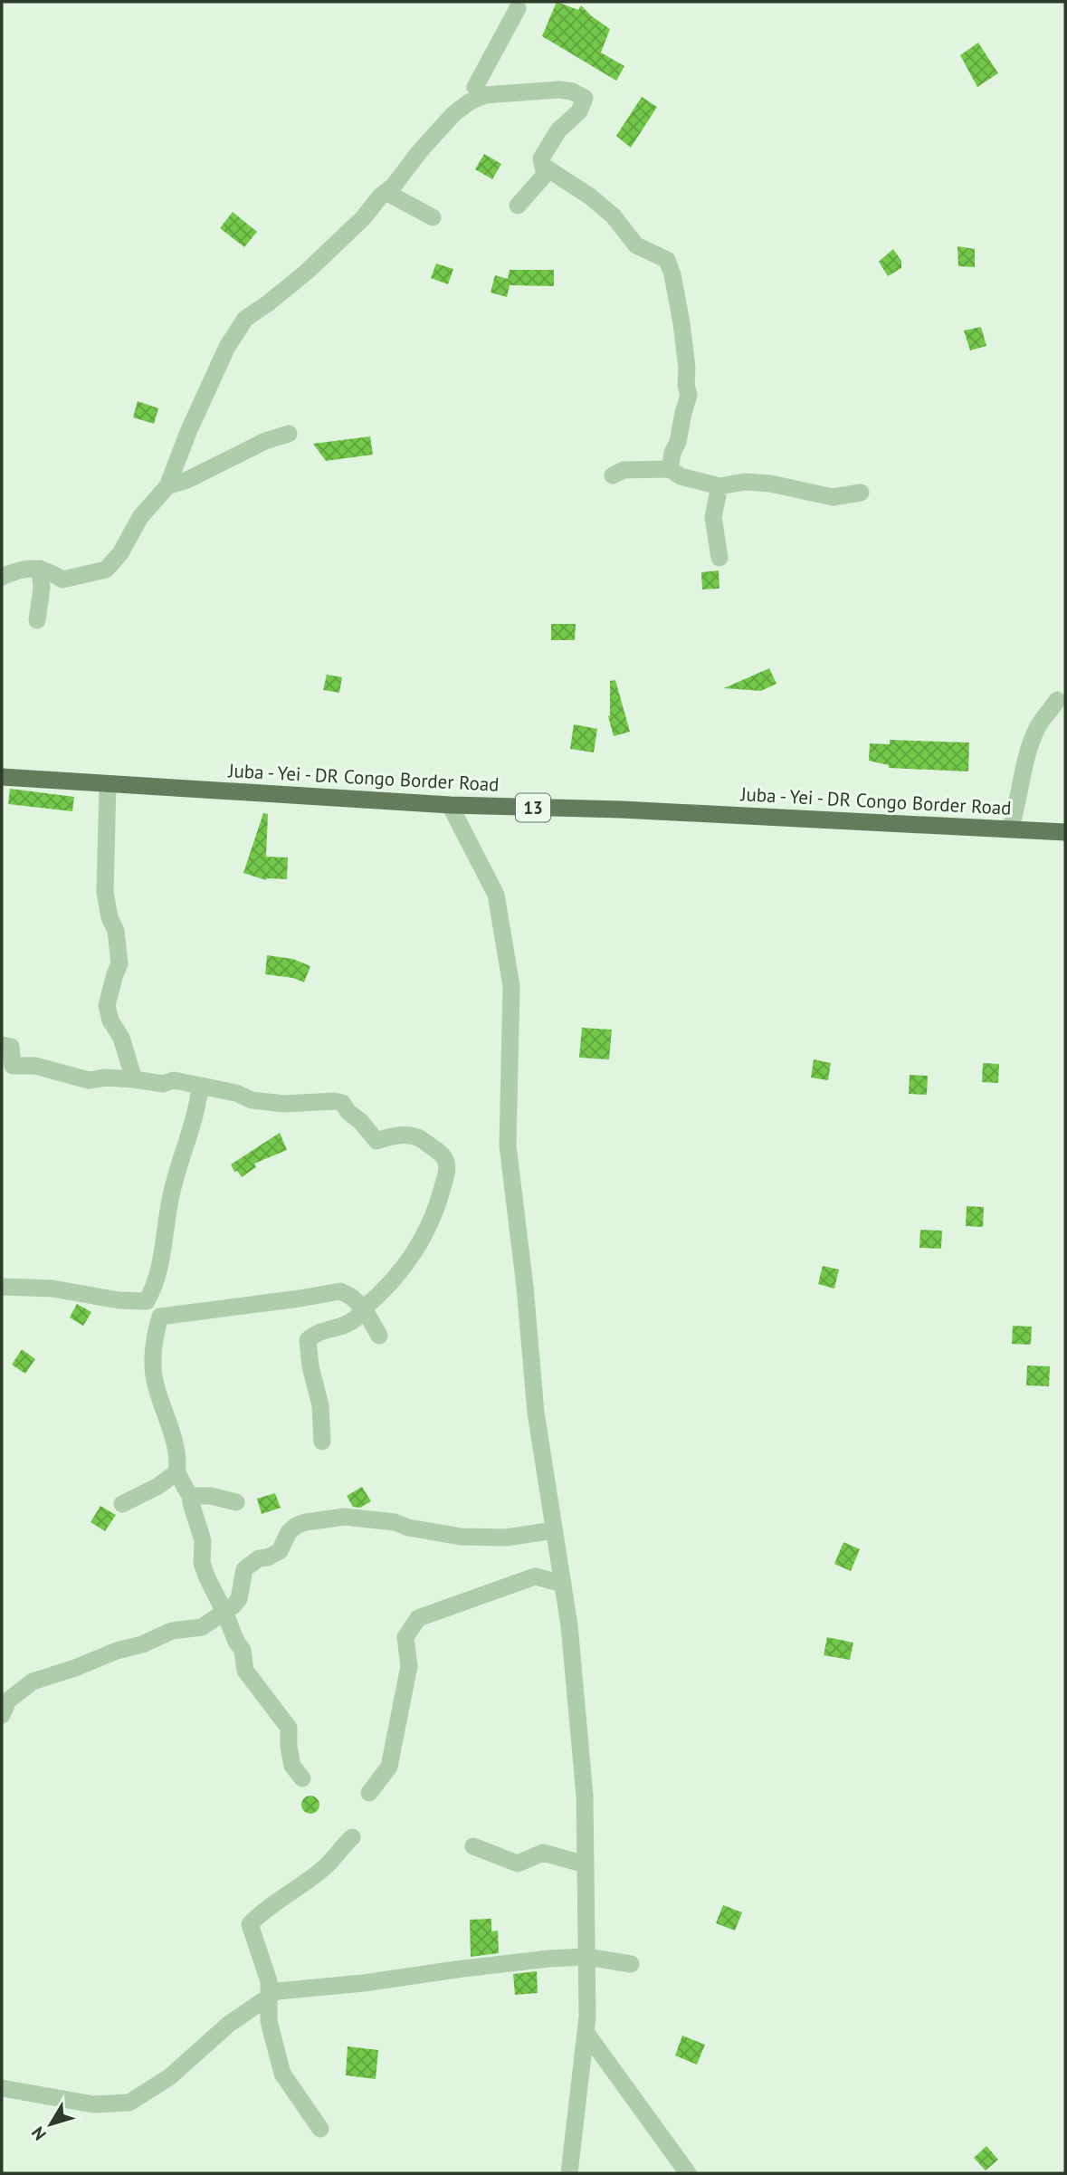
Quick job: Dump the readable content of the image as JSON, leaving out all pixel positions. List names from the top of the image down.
{
  "streets": {
    "main road": ["Juba - Yei - DR Congo Border Road", "13"]
  },
  "north": "bottom left"
}
